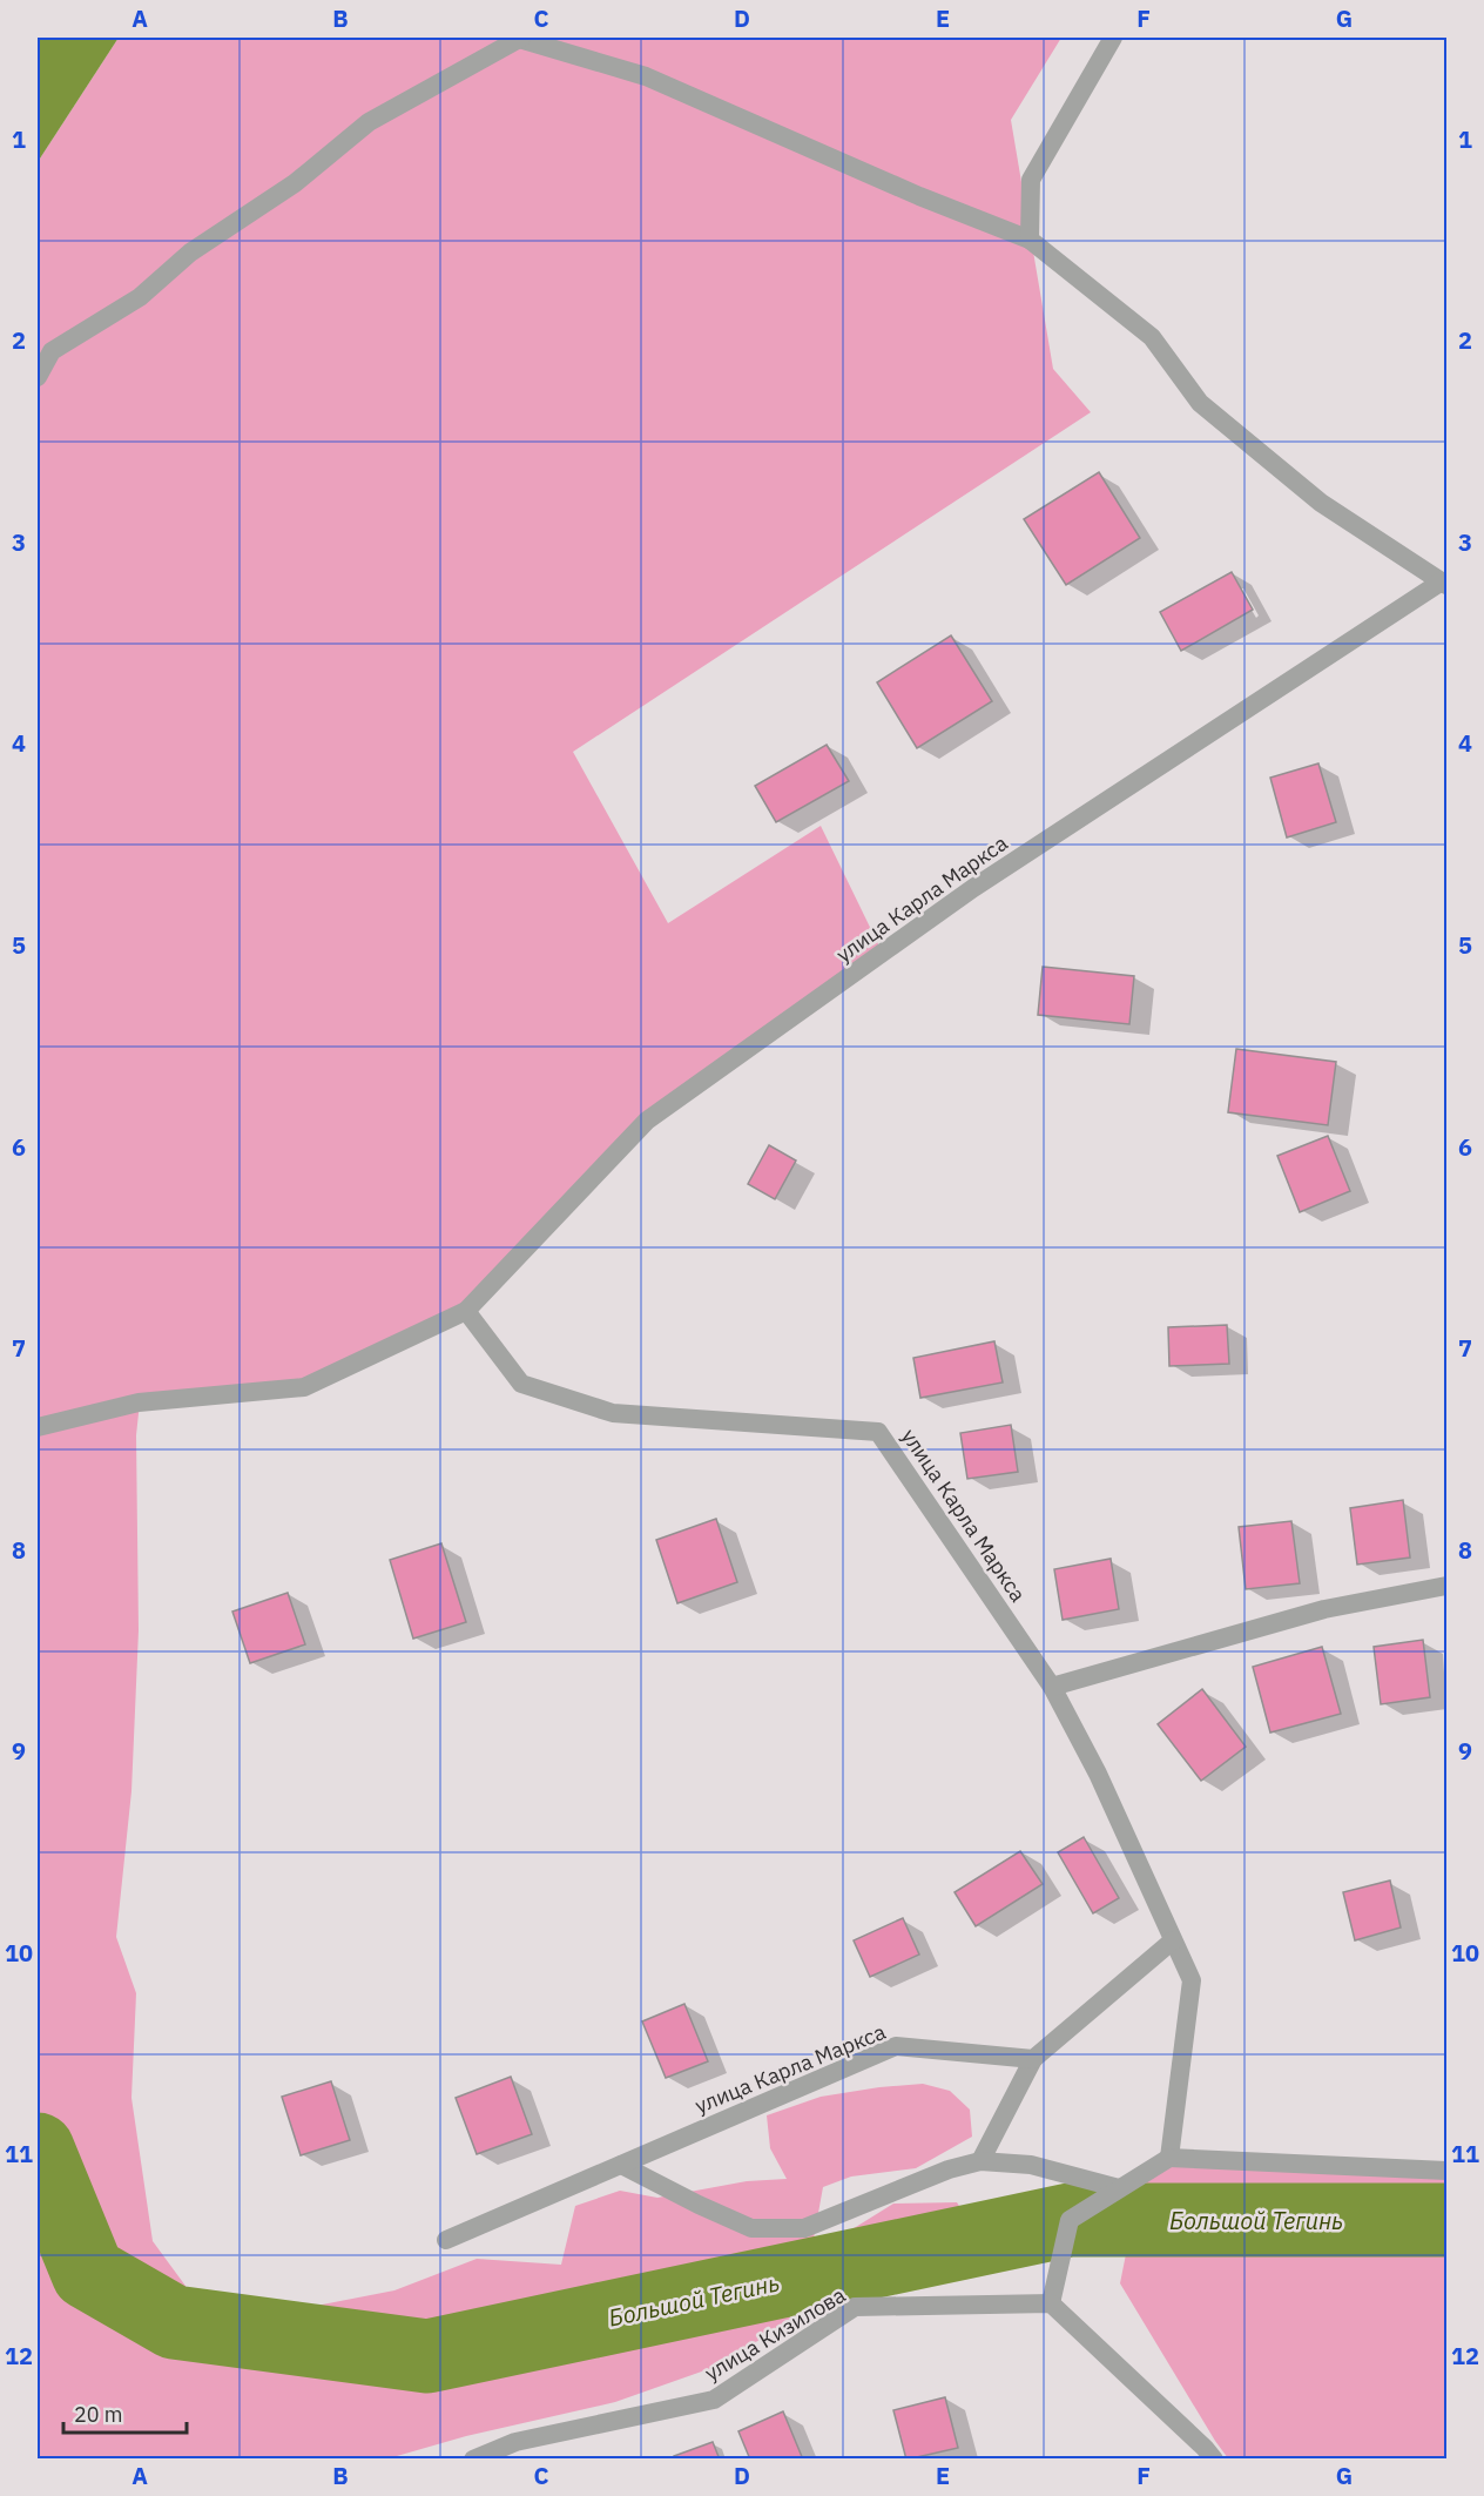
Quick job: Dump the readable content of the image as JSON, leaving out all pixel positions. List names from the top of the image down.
{
  "streets": {
    "street": ["улица Карла Маркса", "улица Кизилова"]
  },
  "water": ["Большой Тегинь"],
  "scale_bar": "20 m",
  "grid": {
    "columns": [
      "A",
      "B",
      "C",
      "D",
      "E",
      "F",
      "G"
    ],
    "rows": [
      "1",
      "2",
      "3",
      "4",
      "5",
      "6",
      "7",
      "8",
      "9",
      "10",
      "11",
      "12"
    ]
  }
}
